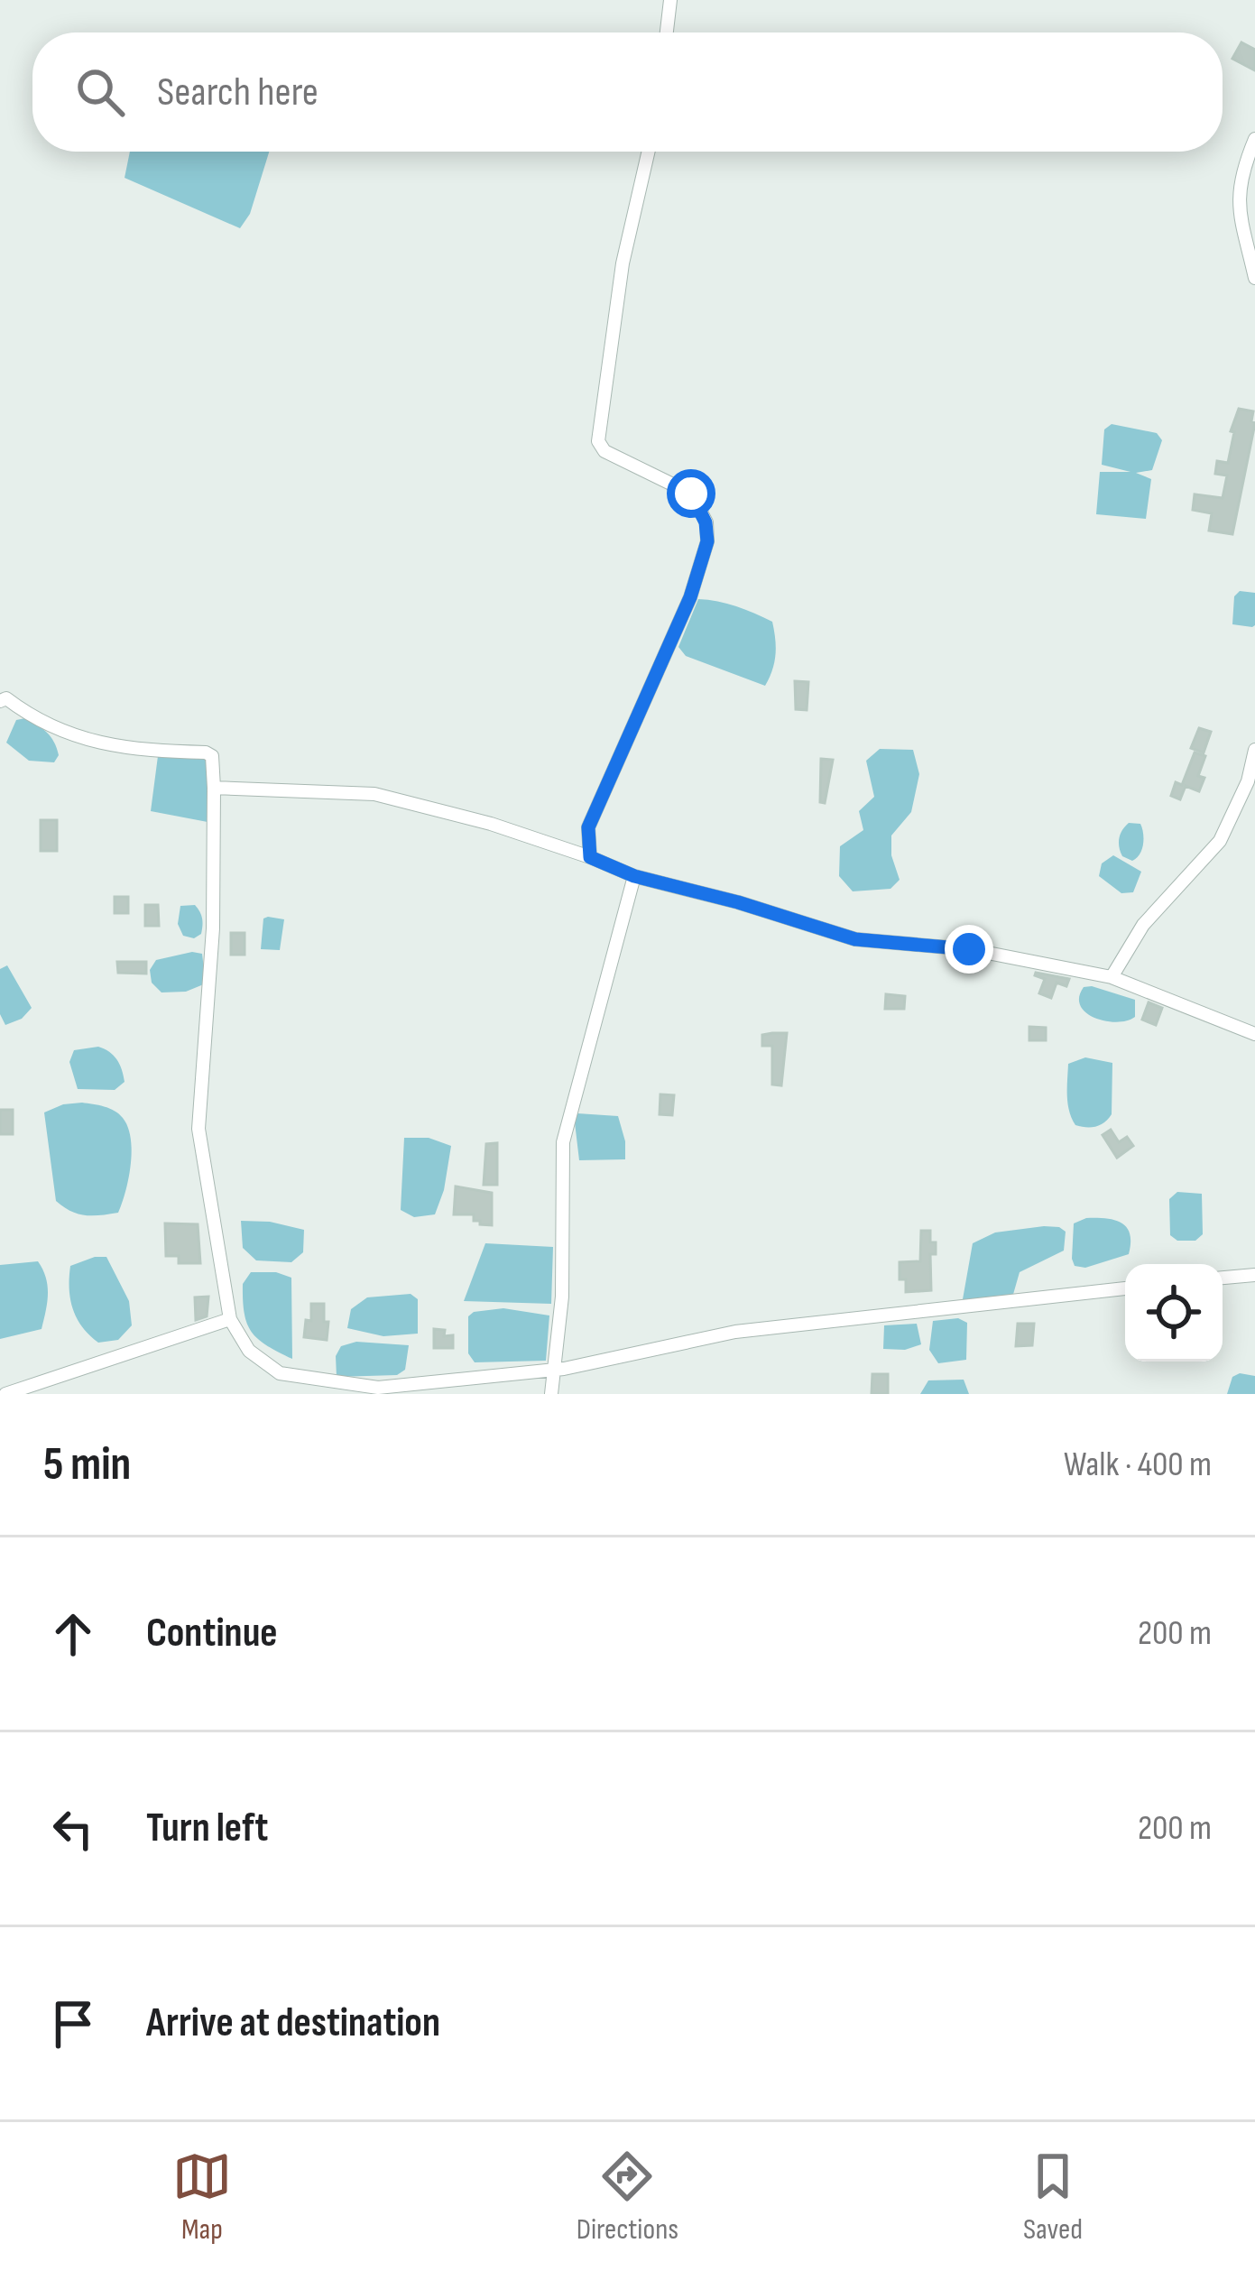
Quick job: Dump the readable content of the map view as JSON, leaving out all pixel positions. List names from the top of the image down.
{
  "page": {
    "search": "Search here",
    "heading": ["5 min", "Walk · 400 m"],
    "list": [
      ["Continue", "200 m"],
      ["Turn left", "200 m"],
      "Arrive at destination"
    ],
    "nav": ["Map", "Directions", "Saved"]
  }
}
